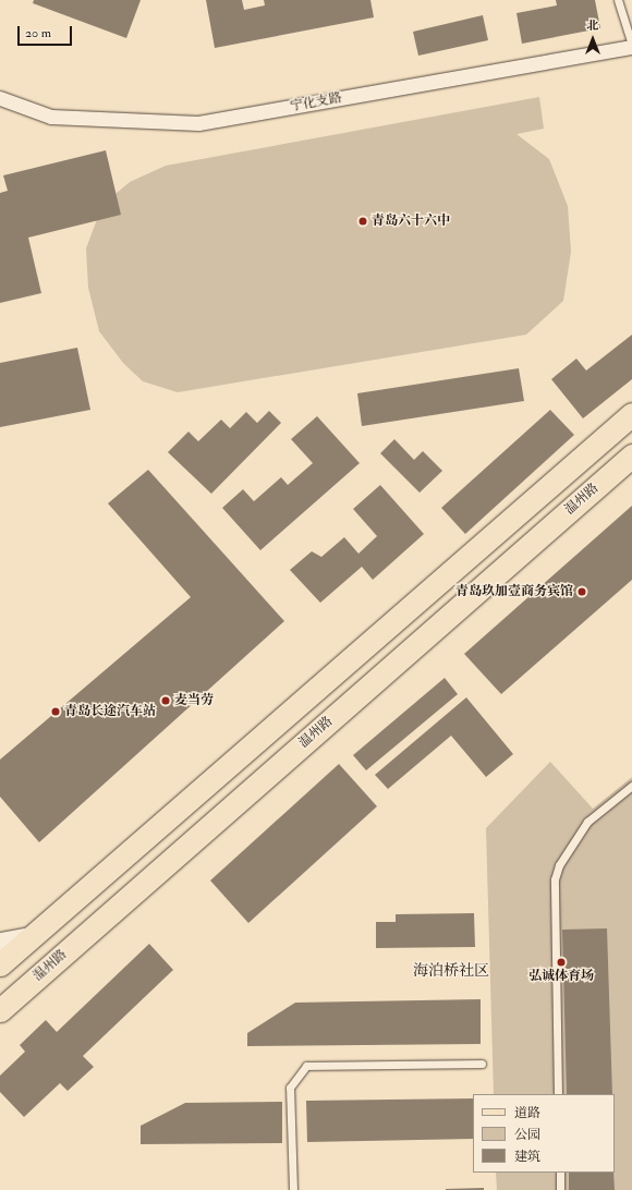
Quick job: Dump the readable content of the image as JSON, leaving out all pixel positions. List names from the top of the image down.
{
  "streets": {
    "main road": ["温州路"],
    "street": ["宁化支路"]
  },
  "districts": ["海泊桥社区"],
  "places": [
    "青岛六十六中",
    "青岛玖加壹商务宾馆",
    "麦当劳",
    "青岛长途汽车站",
    "弘诚体育场"
  ],
  "legend": ["道路", "公园", "建筑"],
  "scale_bar": "20 m",
  "north": "top"
}
